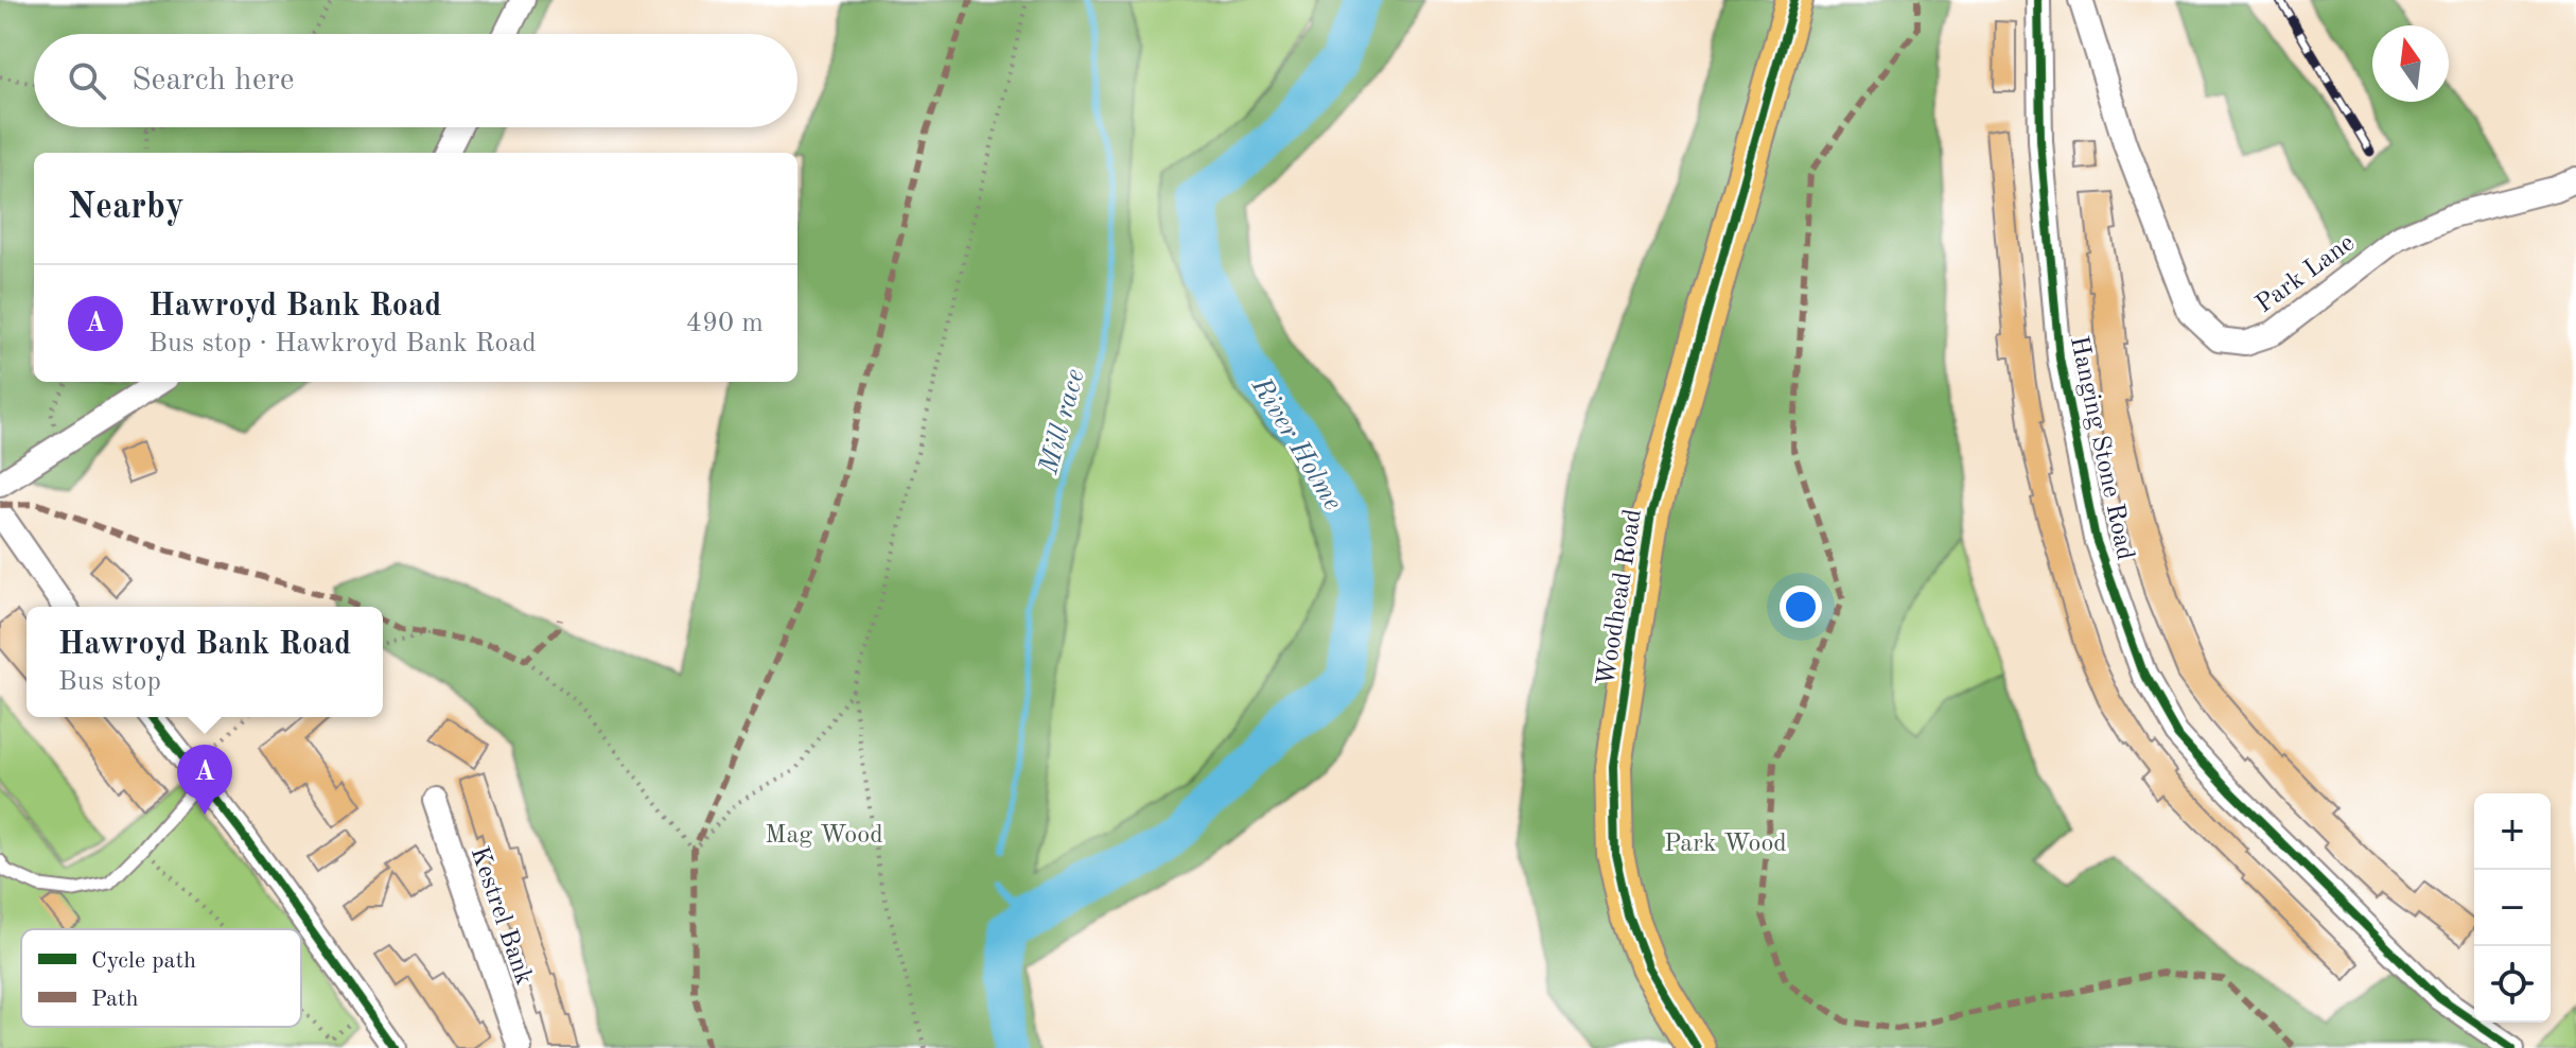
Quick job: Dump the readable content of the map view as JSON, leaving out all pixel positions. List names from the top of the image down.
{
  "streets": {
    "main road": ["Woodhead Road"],
    "street": ["Park Lane", "Hanging Stone Road", "Kestrel Bank"]
  },
  "water": ["Mill race", "River Holme"],
  "parks": ["Mag Wood", "Park Wood"],
  "legend": ["Cycle path", "Path"],
  "north": "top",
  "page": {
    "search": "Search here",
    "heading": "Nearby",
    "list": [
      {
        "mark": "A",
        "name": "Hawroyd Bank Road",
        "note": "Bus stop · Hawkroyd Bank Road",
        "value": "490 m"
      }
    ],
    "popup": ["Hawroyd Bank Road", "Bus stop"],
    "pins": "A",
    "map_buttons": ["+", "−"]
  }
}
